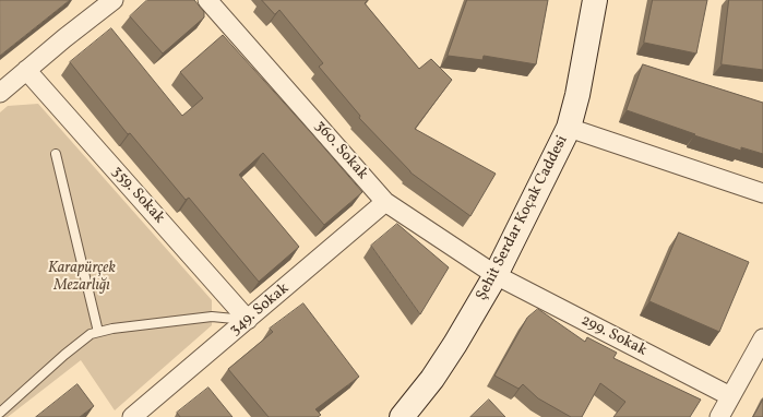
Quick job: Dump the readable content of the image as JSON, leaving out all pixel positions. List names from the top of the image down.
{
  "streets": {
    "street": [
      "360. Sokak",
      "359. Sokak",
      "Şehit Serdar Koçak Caddesi",
      "349. Sokak",
      "299. Sokak"
    ]
  },
  "crossings": [
    ["360. Sokak", "Şehit Serdar Koçak Caddesi"],
    ["360. Sokak", "349. Sokak"],
    ["360. Sokak", "299. Sokak"],
    ["359. Sokak", "349. Sokak"],
    ["Şehit Serdar Koçak Caddesi", "299. Sokak"]
  ],
  "parks": ["Karapürçek Mezarlığı"]
}
